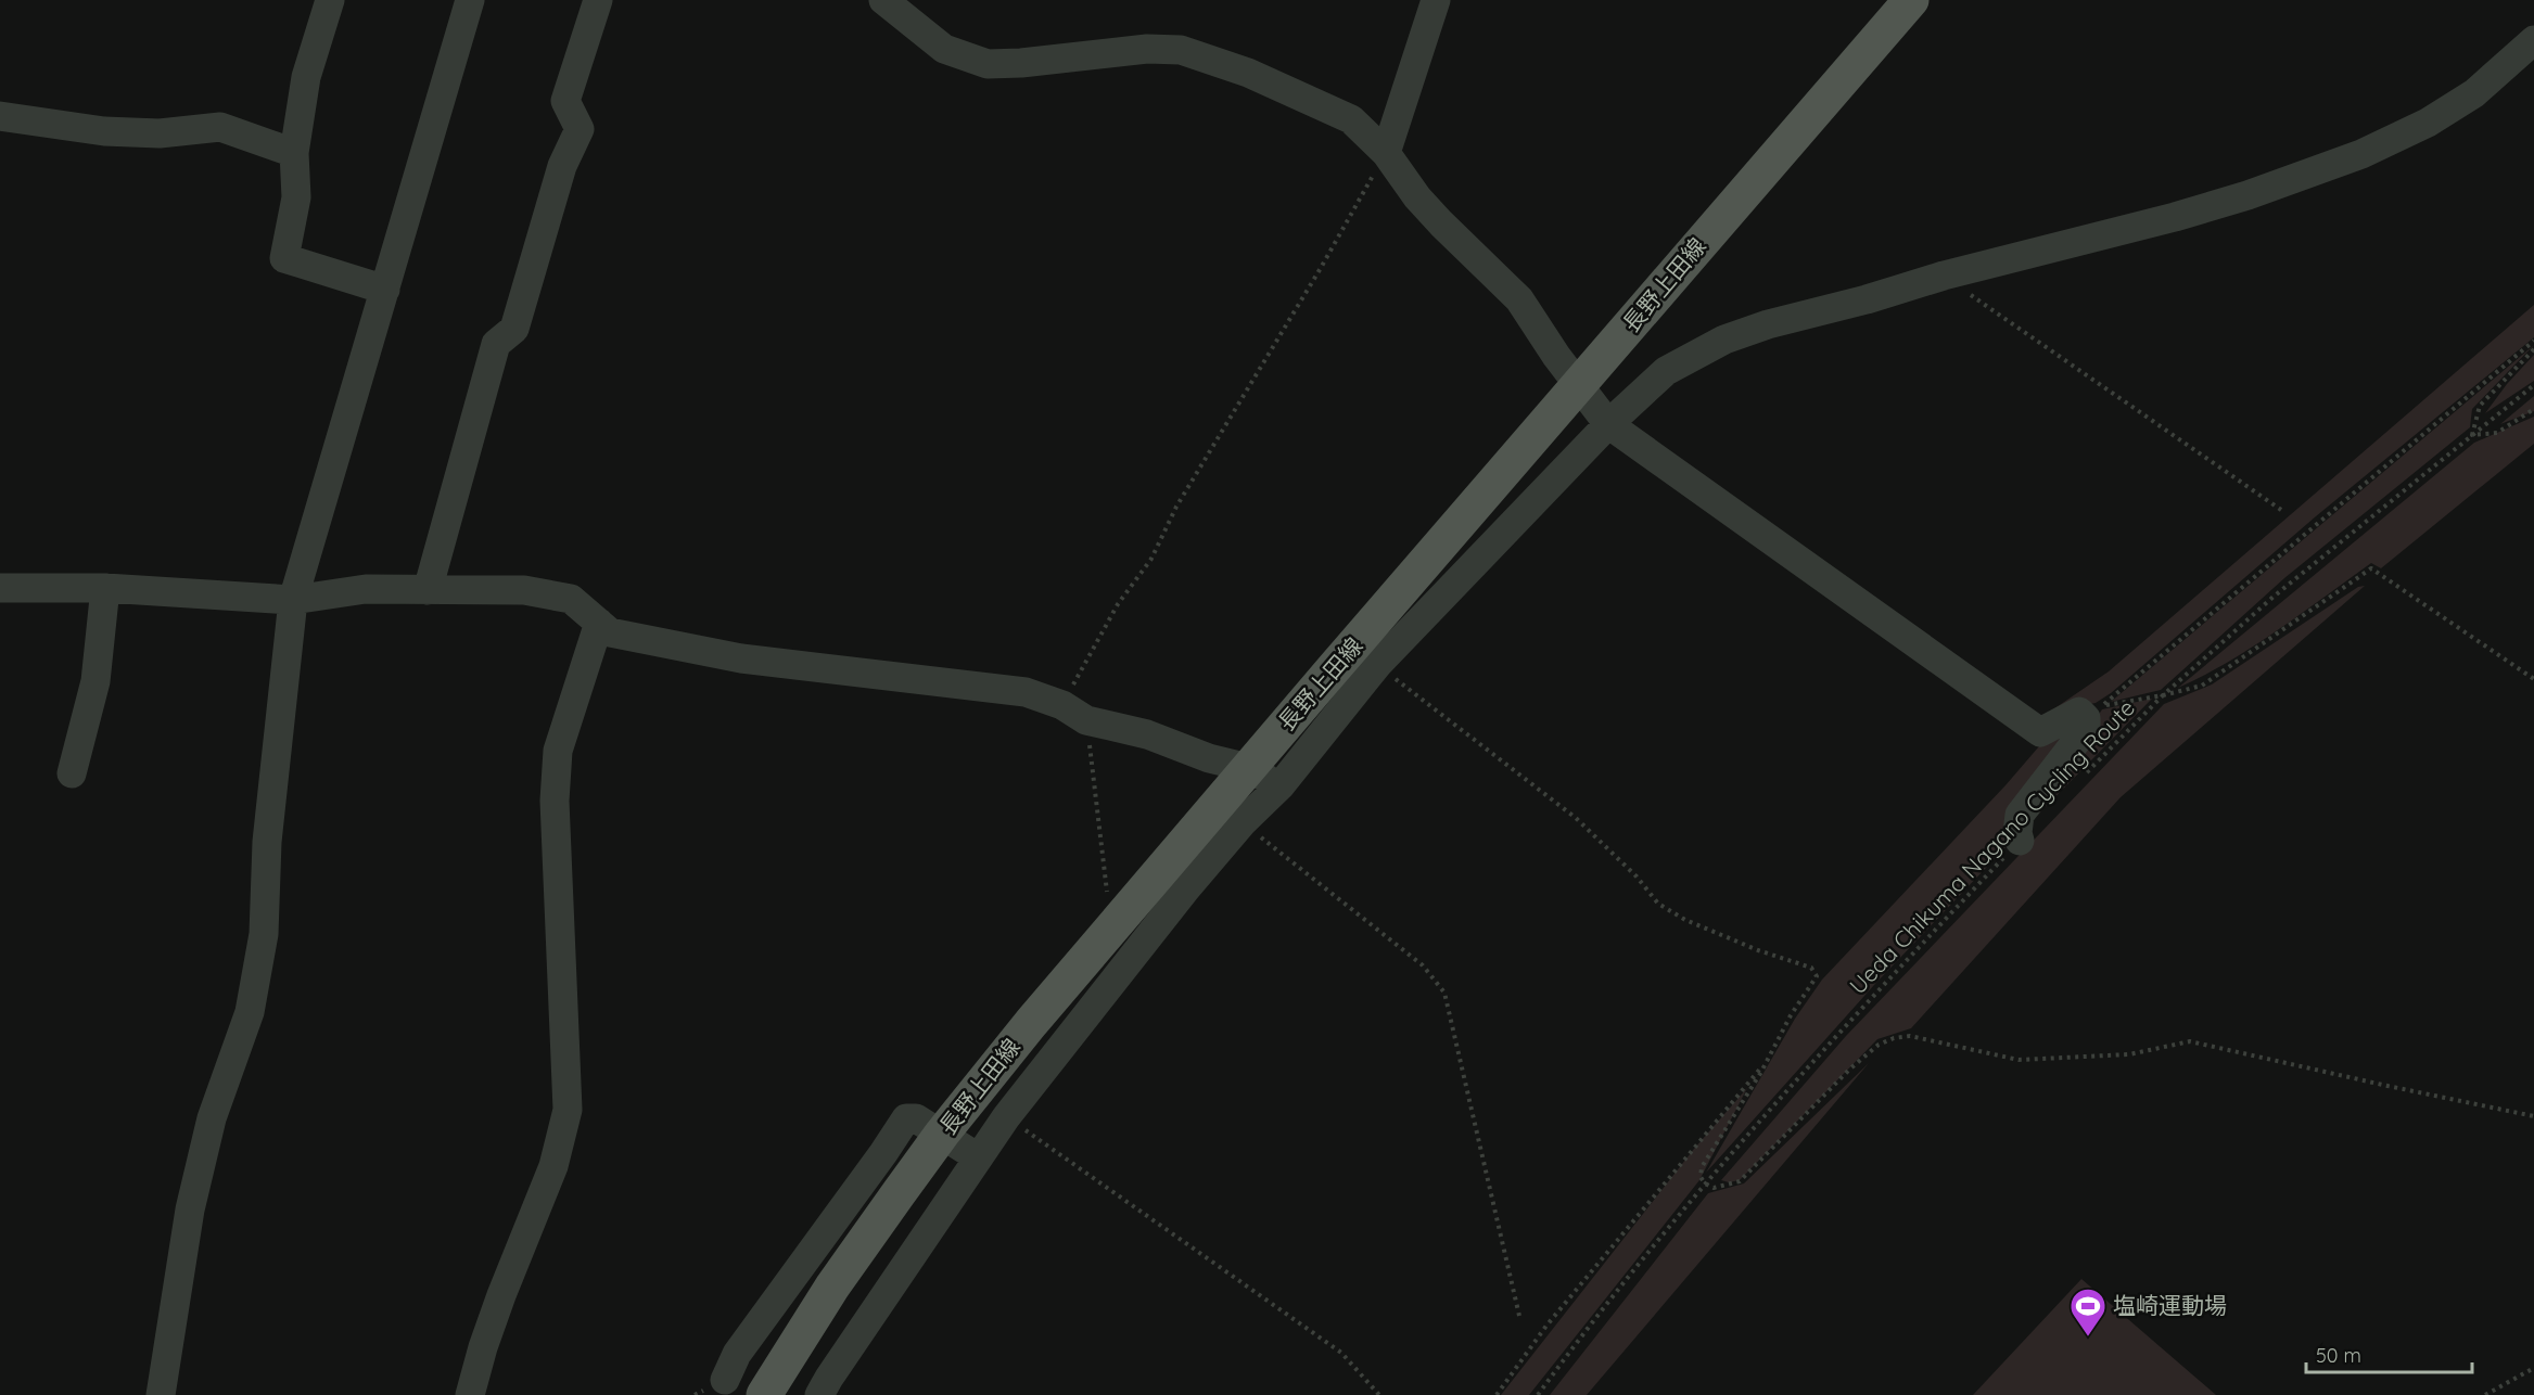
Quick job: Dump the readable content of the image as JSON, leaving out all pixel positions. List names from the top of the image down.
{
  "streets": {
    "main road": ["長野上田線"],
    "path": ["Ueda Chikuma Nagano Cycling Route"]
  },
  "places": {
    "sports": ["塩崎運動場"]
  },
  "scale_bar": "50 m"
}
